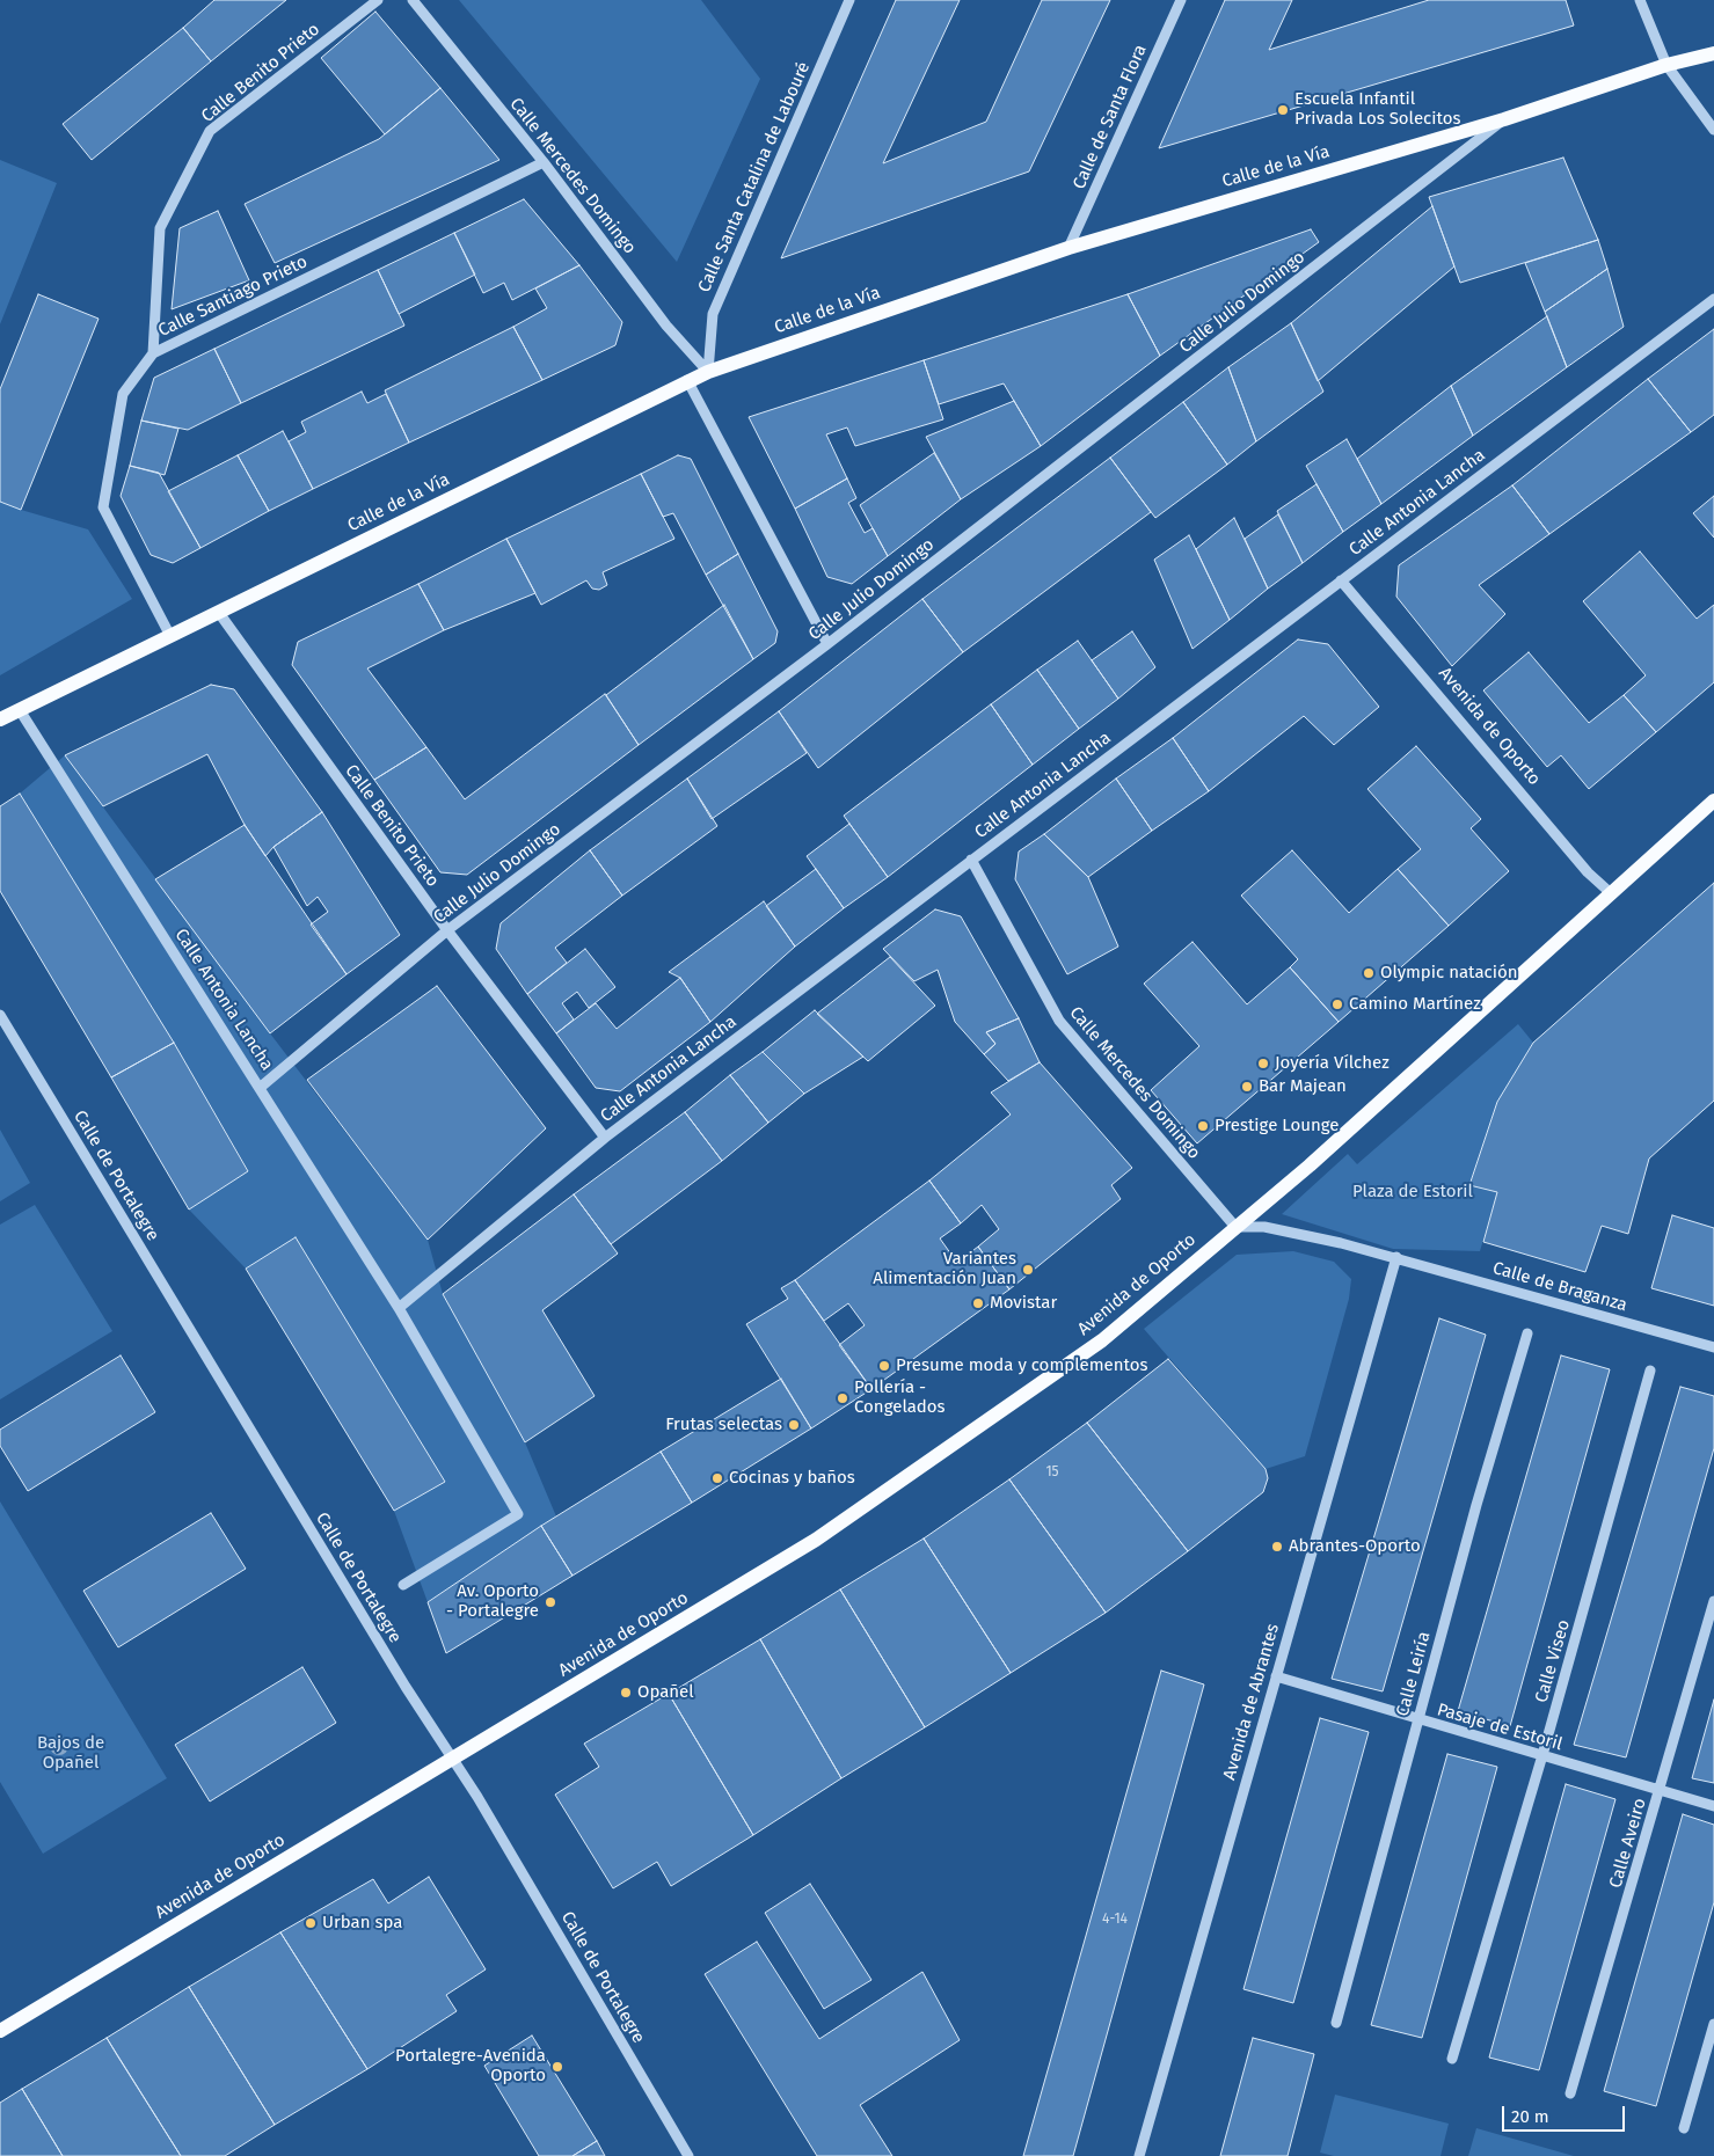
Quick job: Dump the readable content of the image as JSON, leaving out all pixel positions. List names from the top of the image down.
{
  "streets": {
    "main road": ["Calle de la Vía", "Avenida de Oporto"],
    "street": [
      "Calle Benito Prieto",
      "Calle de Santa Flora",
      "Calle Mercedes Domingo",
      "Calle Santa Catalina de Labouré",
      "Calle Santiago Prieto",
      "Calle Julio Domingo",
      "Calle Antonia Lancha",
      "Calle de Portalegre",
      "Calle de Braganza",
      "Calle Viseo",
      "Calle Leiría",
      "Avenida de Abrantes",
      "Pasaje de Estoril",
      "Calle Aveiro"
    ]
  },
  "crossings": [
    ["Calle Benito Prieto", "Calle de la Vía"],
    ["Calle Benito Prieto", "Calle Santiago Prieto"],
    ["Calle Benito Prieto", "Calle Julio Domingo"],
    ["Calle Benito Prieto", "Calle Antonia Lancha"],
    ["Calle de Santa Flora", "Calle de la Vía"],
    ["Calle de la Vía", "Calle Mercedes Domingo"],
    ["Calle de la Vía", "Calle Santa Catalina de Labouré"],
    ["Calle de la Vía", "Calle Santiago Prieto"],
    ["Calle de la Vía", "Calle Julio Domingo"],
    ["Calle de la Vía", "Calle Antonia Lancha"],
    ["Calle Mercedes Domingo", "Calle Santa Catalina de Labouré"],
    ["Calle Mercedes Domingo", "Calle Santiago Prieto"],
    ["Calle Mercedes Domingo", "Calle Antonia Lancha"],
    ["Calle Mercedes Domingo", "Avenida de Oporto"],
    ["Calle Julio Domingo", "Calle Antonia Lancha"],
    ["Calle Antonia Lancha", "Avenida de Oporto"],
    ["Avenida de Oporto", "Calle de Portalegre"],
    ["Calle de Braganza", "Avenida de Abrantes"],
    ["Calle Viseo", "Pasaje de Estoril"],
    ["Calle Leiría", "Pasaje de Estoril"],
    ["Avenida de Abrantes", "Pasaje de Estoril"],
    ["Pasaje de Estoril", "Calle Aveiro"]
  ],
  "parks": ["Plaza de Estoril", "Bajos de Opañel"],
  "places": [
    "Escuela Infantil Privada Los Solecitos",
    "Olympic natación",
    "Camino Martínez",
    "Joyería Vílchez",
    "Bar Majean",
    "Prestige Lounge",
    "Variantes Alimentación Juan",
    "Movistar",
    "Presume moda y complementos",
    "Pollería - Congelados",
    "Frutas selectas",
    "Cocinas y baños",
    "Abrantes-Oporto",
    "Av. Oporto - Portalegre",
    "Opañel",
    "Urban spa",
    "Portalegre-Avenida Oporto"
  ],
  "house_numbers": ["15", "4-14"],
  "scale_bar": "20 m"
}
